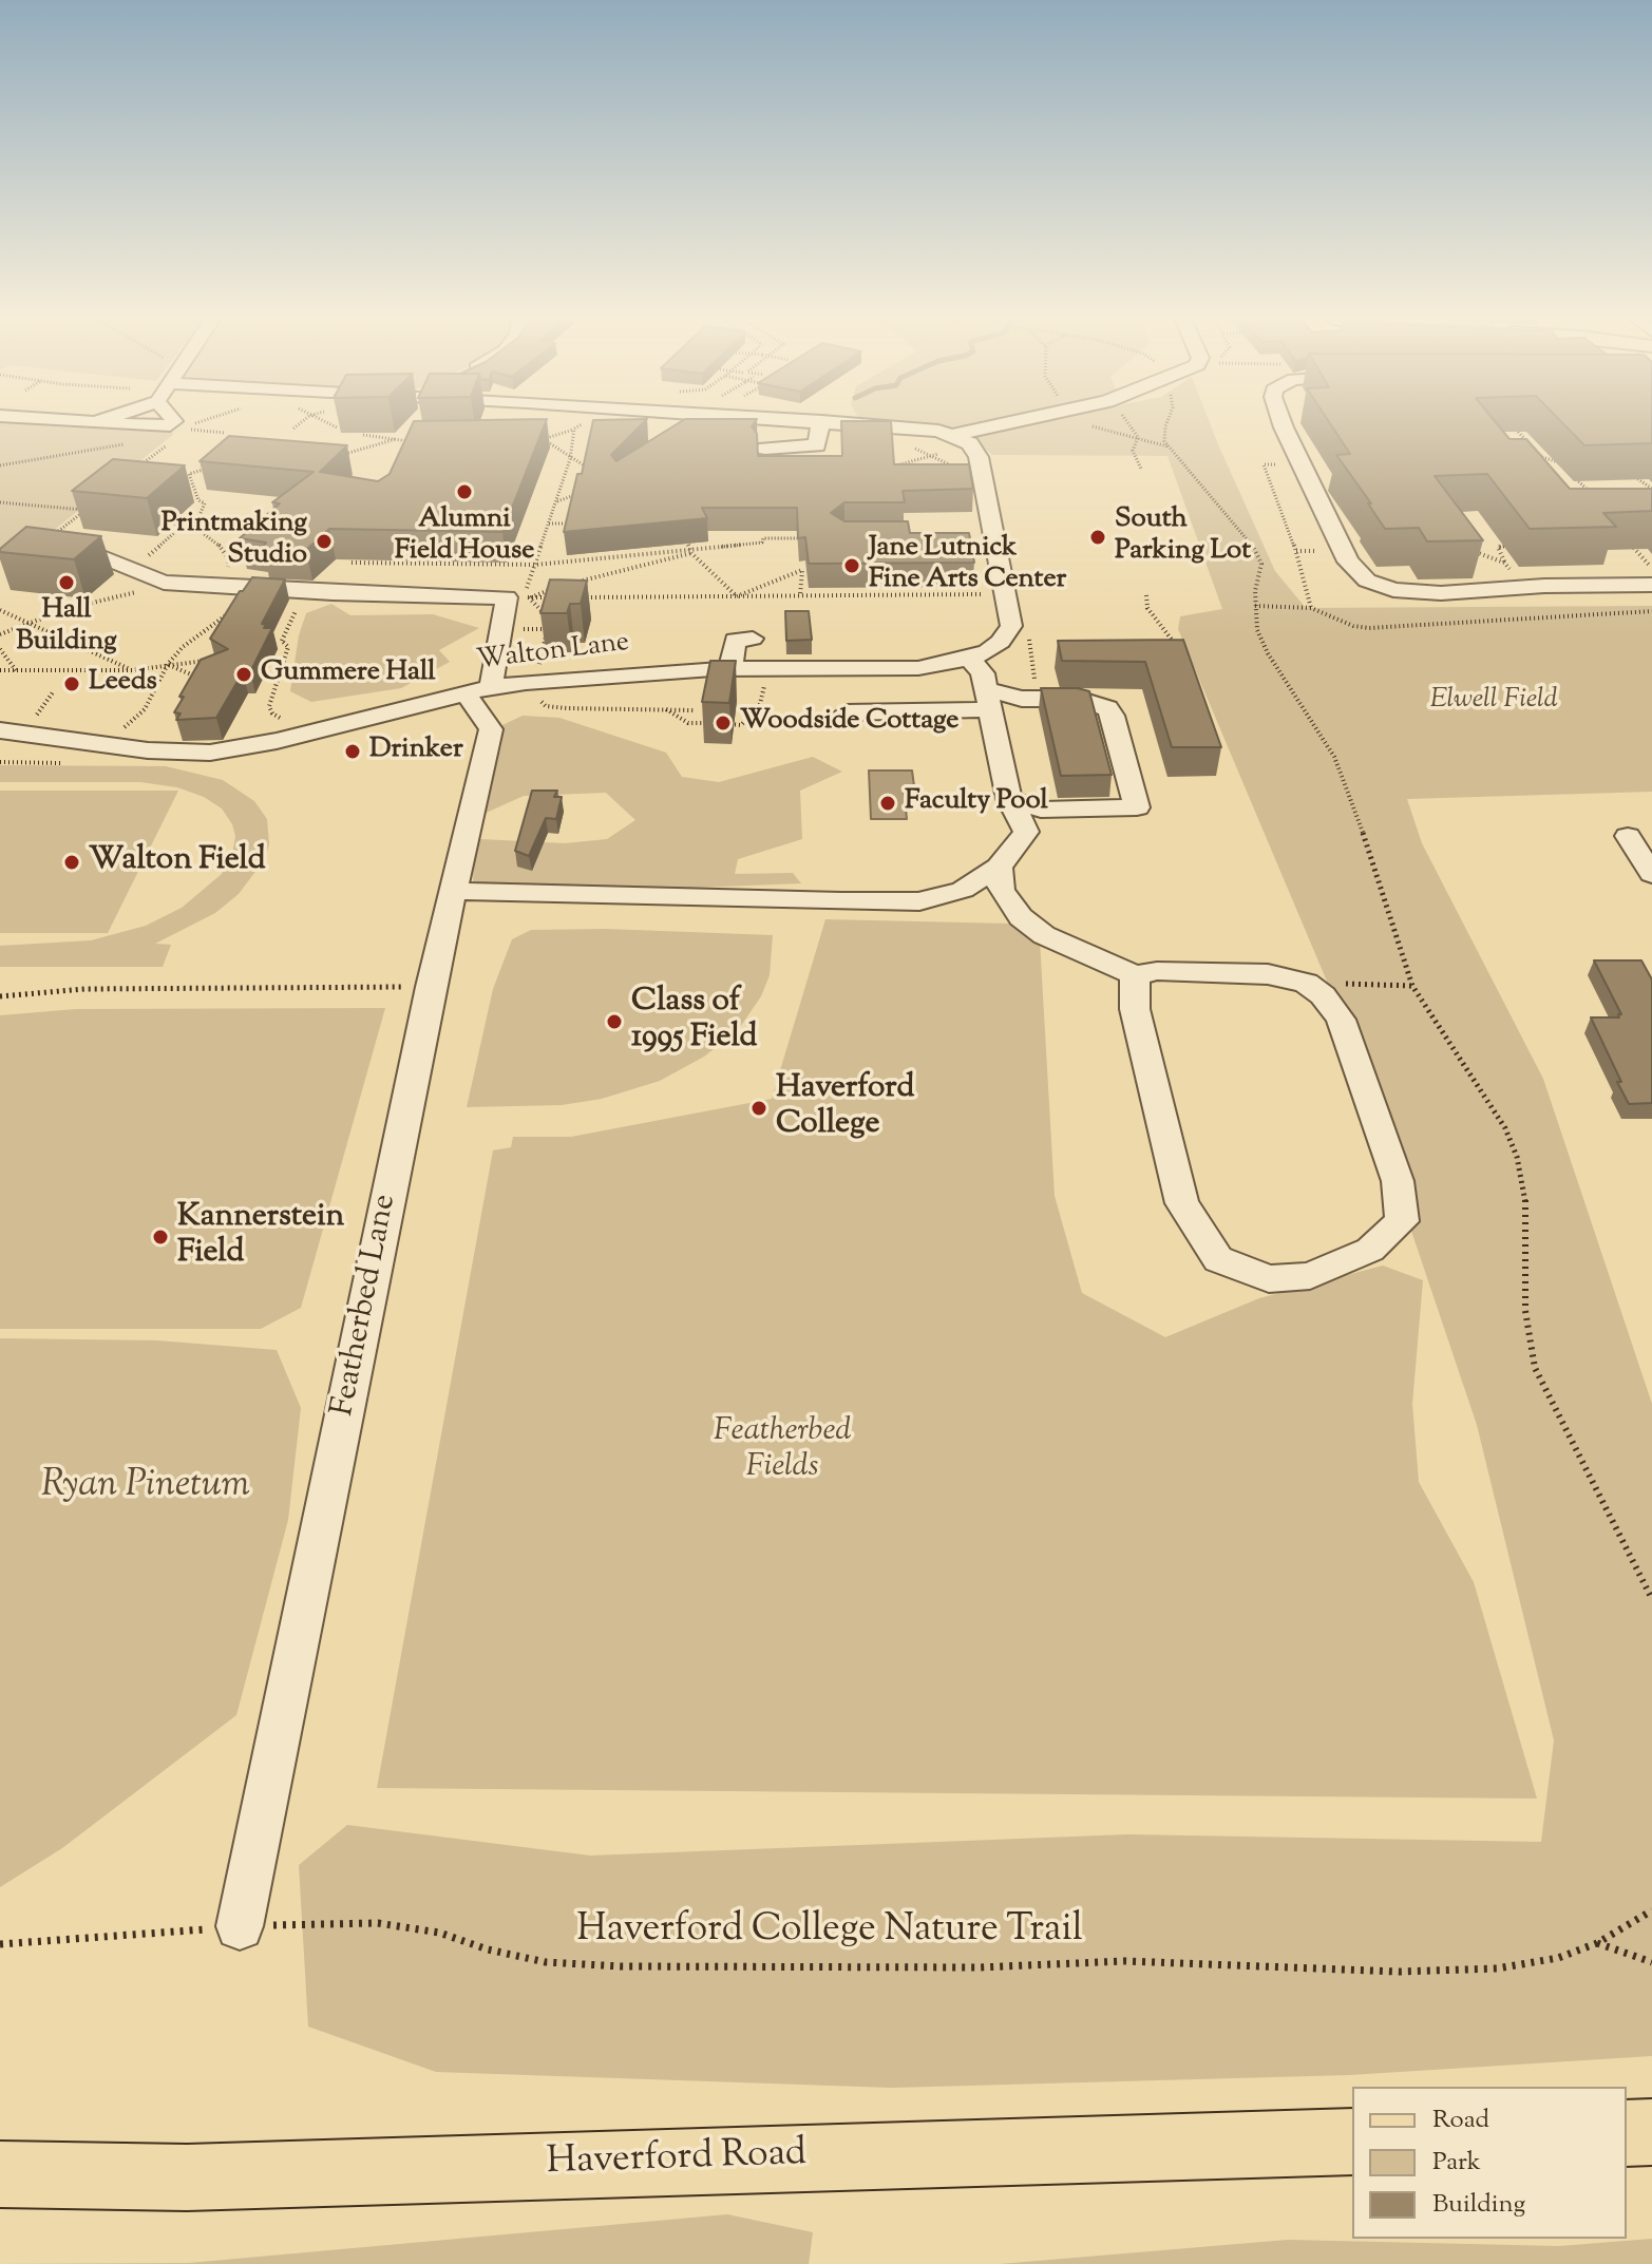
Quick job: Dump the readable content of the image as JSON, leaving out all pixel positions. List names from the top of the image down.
{
  "streets": {
    "main road": ["Haverford Road"],
    "street": ["Walton Lane", "Featherbed Lane"],
    "path": ["Haverford College Nature Trail"]
  },
  "crossings": [
    ["Walton Lane", "Featherbed Lane"],
    ["Featherbed Lane", "Haverford College Nature Trail"]
  ],
  "parks": ["Elwell Field", "Featherbed Fields", "Ryan Pinetum"],
  "places": [
    "Alumni Field House",
    "South Parking Lot",
    "Printmaking Studio",
    "Jane Lutnick Fine Arts Center",
    "Hall Building",
    "Gummere Hall",
    "Leeds",
    "Woodside Cottage",
    "Drinker",
    "Faculty Pool",
    "Walton Field",
    "Class of 1995 Field",
    "Haverford College",
    "Kannerstein Field"
  ],
  "legend": ["Road", "Park", "Building"]
}
